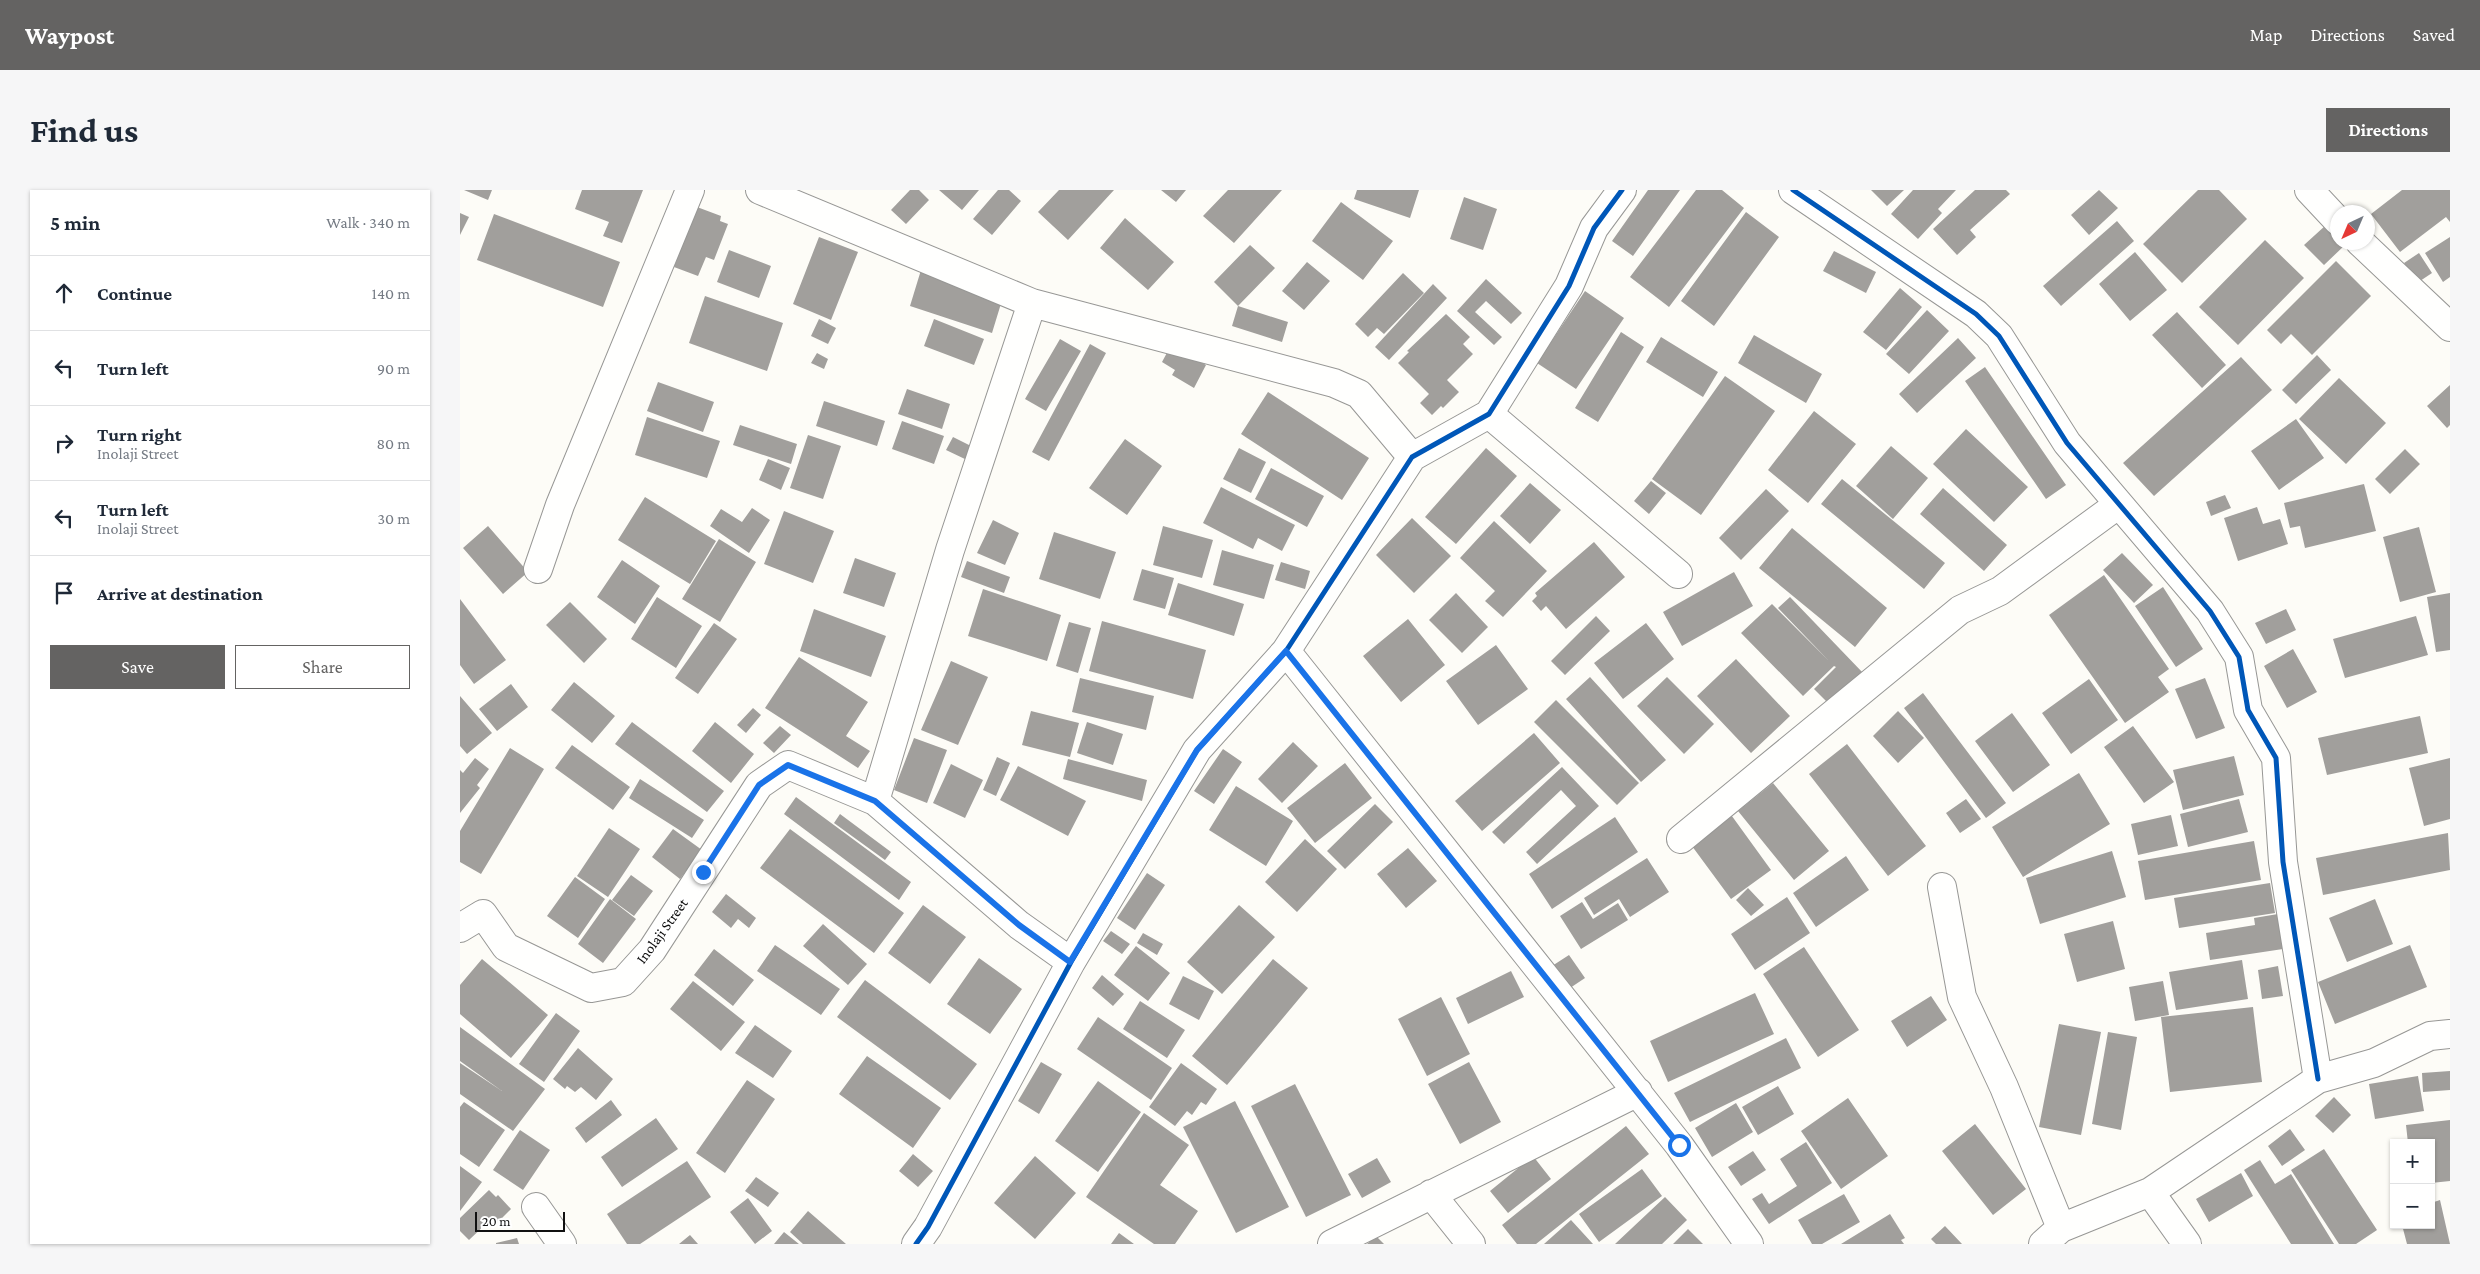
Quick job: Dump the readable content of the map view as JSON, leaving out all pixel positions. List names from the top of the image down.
{
  "streets": {
    "street": ["Inolaji Street"]
  },
  "scale_bar": "20 m",
  "north": "bottom left",
  "page": {
    "header": "Waypost",
    "nav": ["Map", "Directions", "Saved"],
    "buttons": [
      "Directions",
      ["Save", "Share"]
    ],
    "title": "Find us",
    "heading": ["5 min", "Walk · 340 m"],
    "list": [
      ["Continue", "140 m"],
      ["Turn left", "90 m"],
      ["Turn right", "Inolaji Street", "80 m"],
      ["Turn left", "Inolaji Street", "30 m"],
      "Arrive at destination"
    ],
    "map_buttons": ["+", "−"],
    "scale": "20 m"
  }
}
